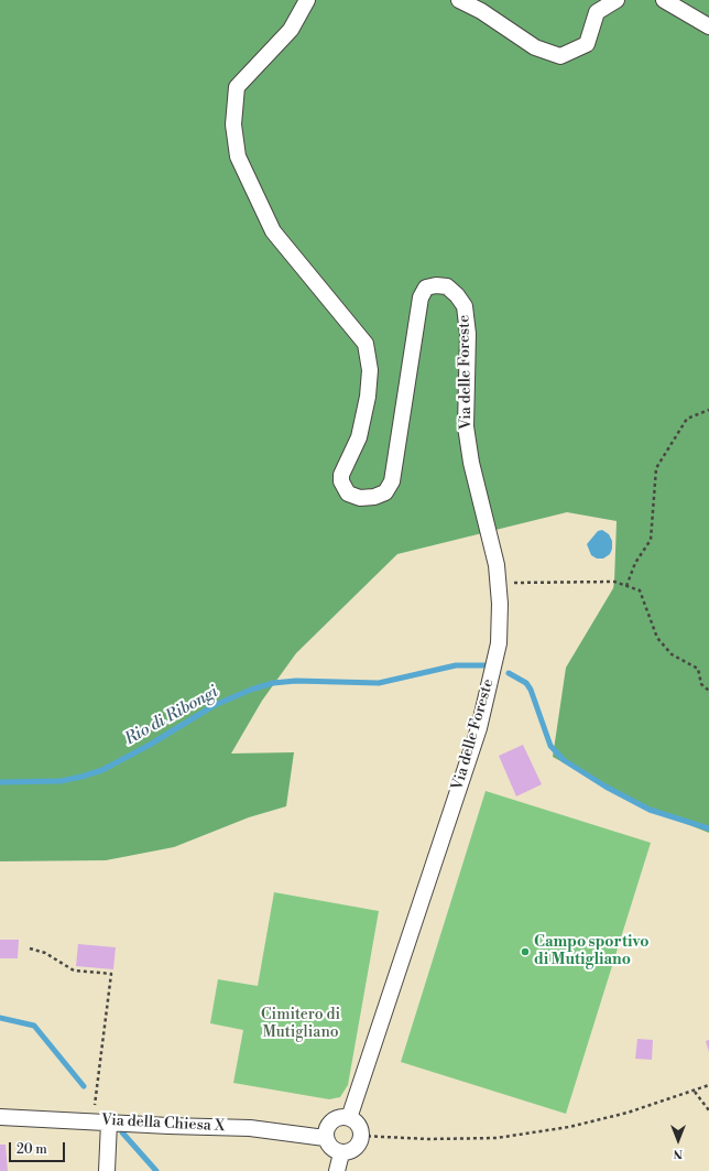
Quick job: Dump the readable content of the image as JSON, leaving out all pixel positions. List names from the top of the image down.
{
  "streets": {
    "street": ["Via delle Foreste", "Via della Chiesa X"]
  },
  "crossings": [
    ["Via delle Foreste", "Via della Chiesa X"]
  ],
  "water": ["Rio di Ribongi"],
  "parks": ["Cimitero di Mutigliano"],
  "places": ["Campo sportivo di Mutigliano"],
  "scale_bar": "20 m",
  "north": "bottom"
}
